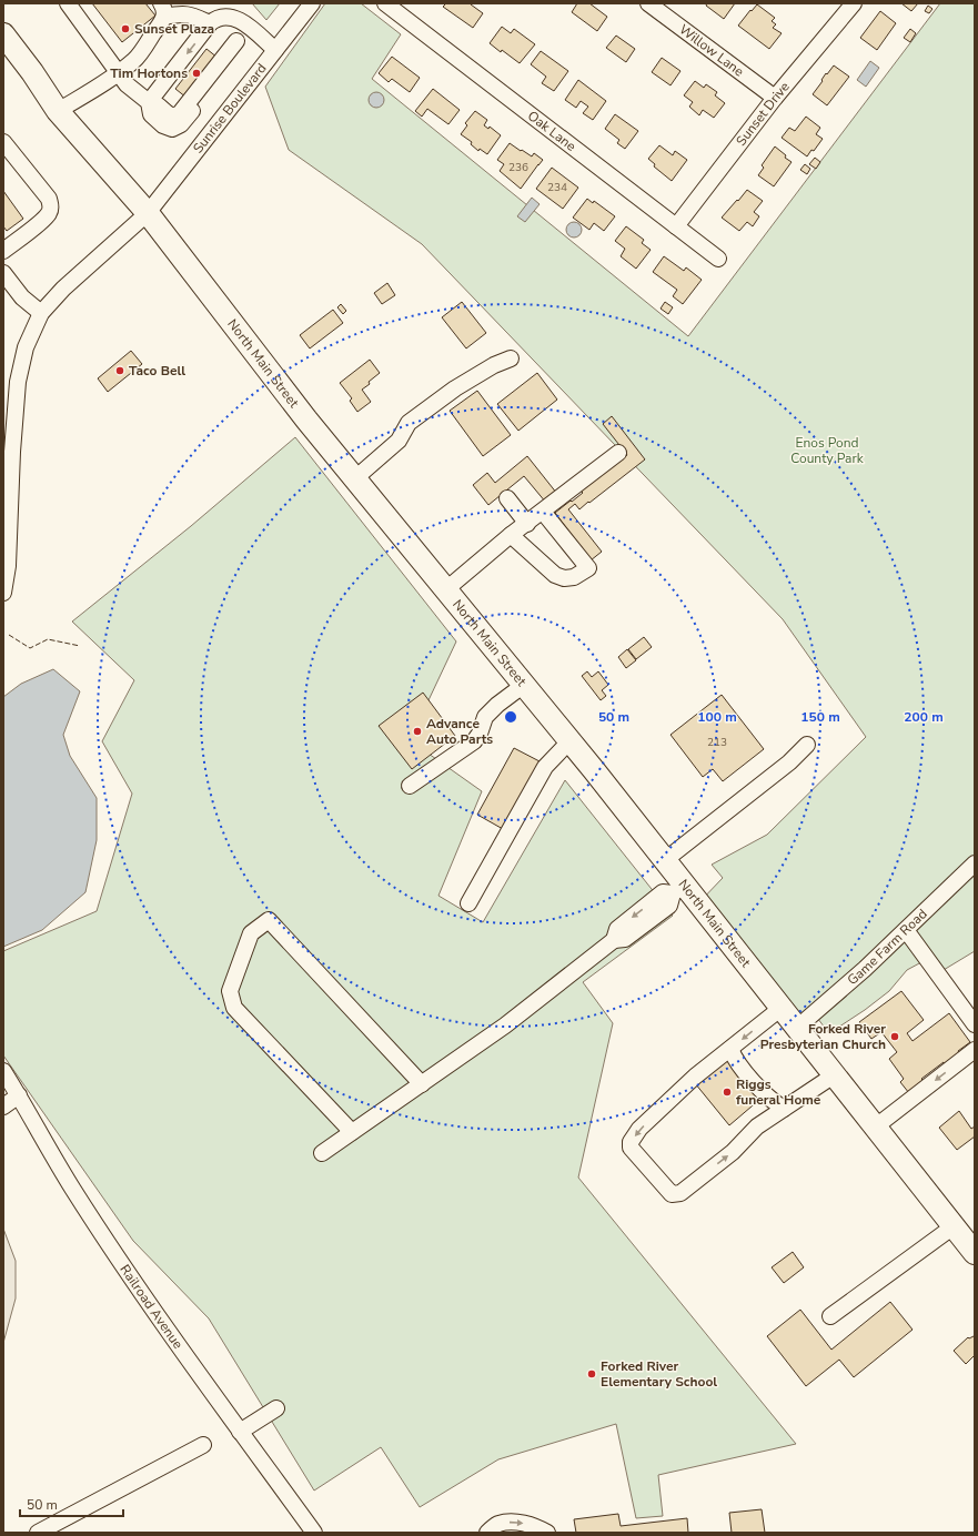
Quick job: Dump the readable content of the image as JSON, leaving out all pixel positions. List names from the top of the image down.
{
  "streets": {
    "highway": ["North Main Street"],
    "street": [
      "Willow Lane",
      "Sunrise Boulevard",
      "Sunset Drive",
      "Oak Lane",
      "Game Farm Road",
      "Railroad Avenue"
    ]
  },
  "crossings": [
    ["Willow Lane", "Sunset Drive"],
    ["Sunrise Boulevard", "North Main Street"],
    ["Sunset Drive", "Oak Lane"],
    ["North Main Street", "Game Farm Road"]
  ],
  "parks": ["Enos Pond County Park"],
  "places": [
    "Sunset Plaza",
    "Tim Hortons",
    "Taco Bell",
    "Advance Auto Parts",
    "Forked River Presbyterian Church",
    "Riggs funeral Home",
    "Forked River Elementary School"
  ],
  "house_numbers": ["236", "234", "213"],
  "scale_bar": "50 m",
  "rings": [
    "50 m",
    "100 m",
    "150 m",
    "200 m"
  ]
}
